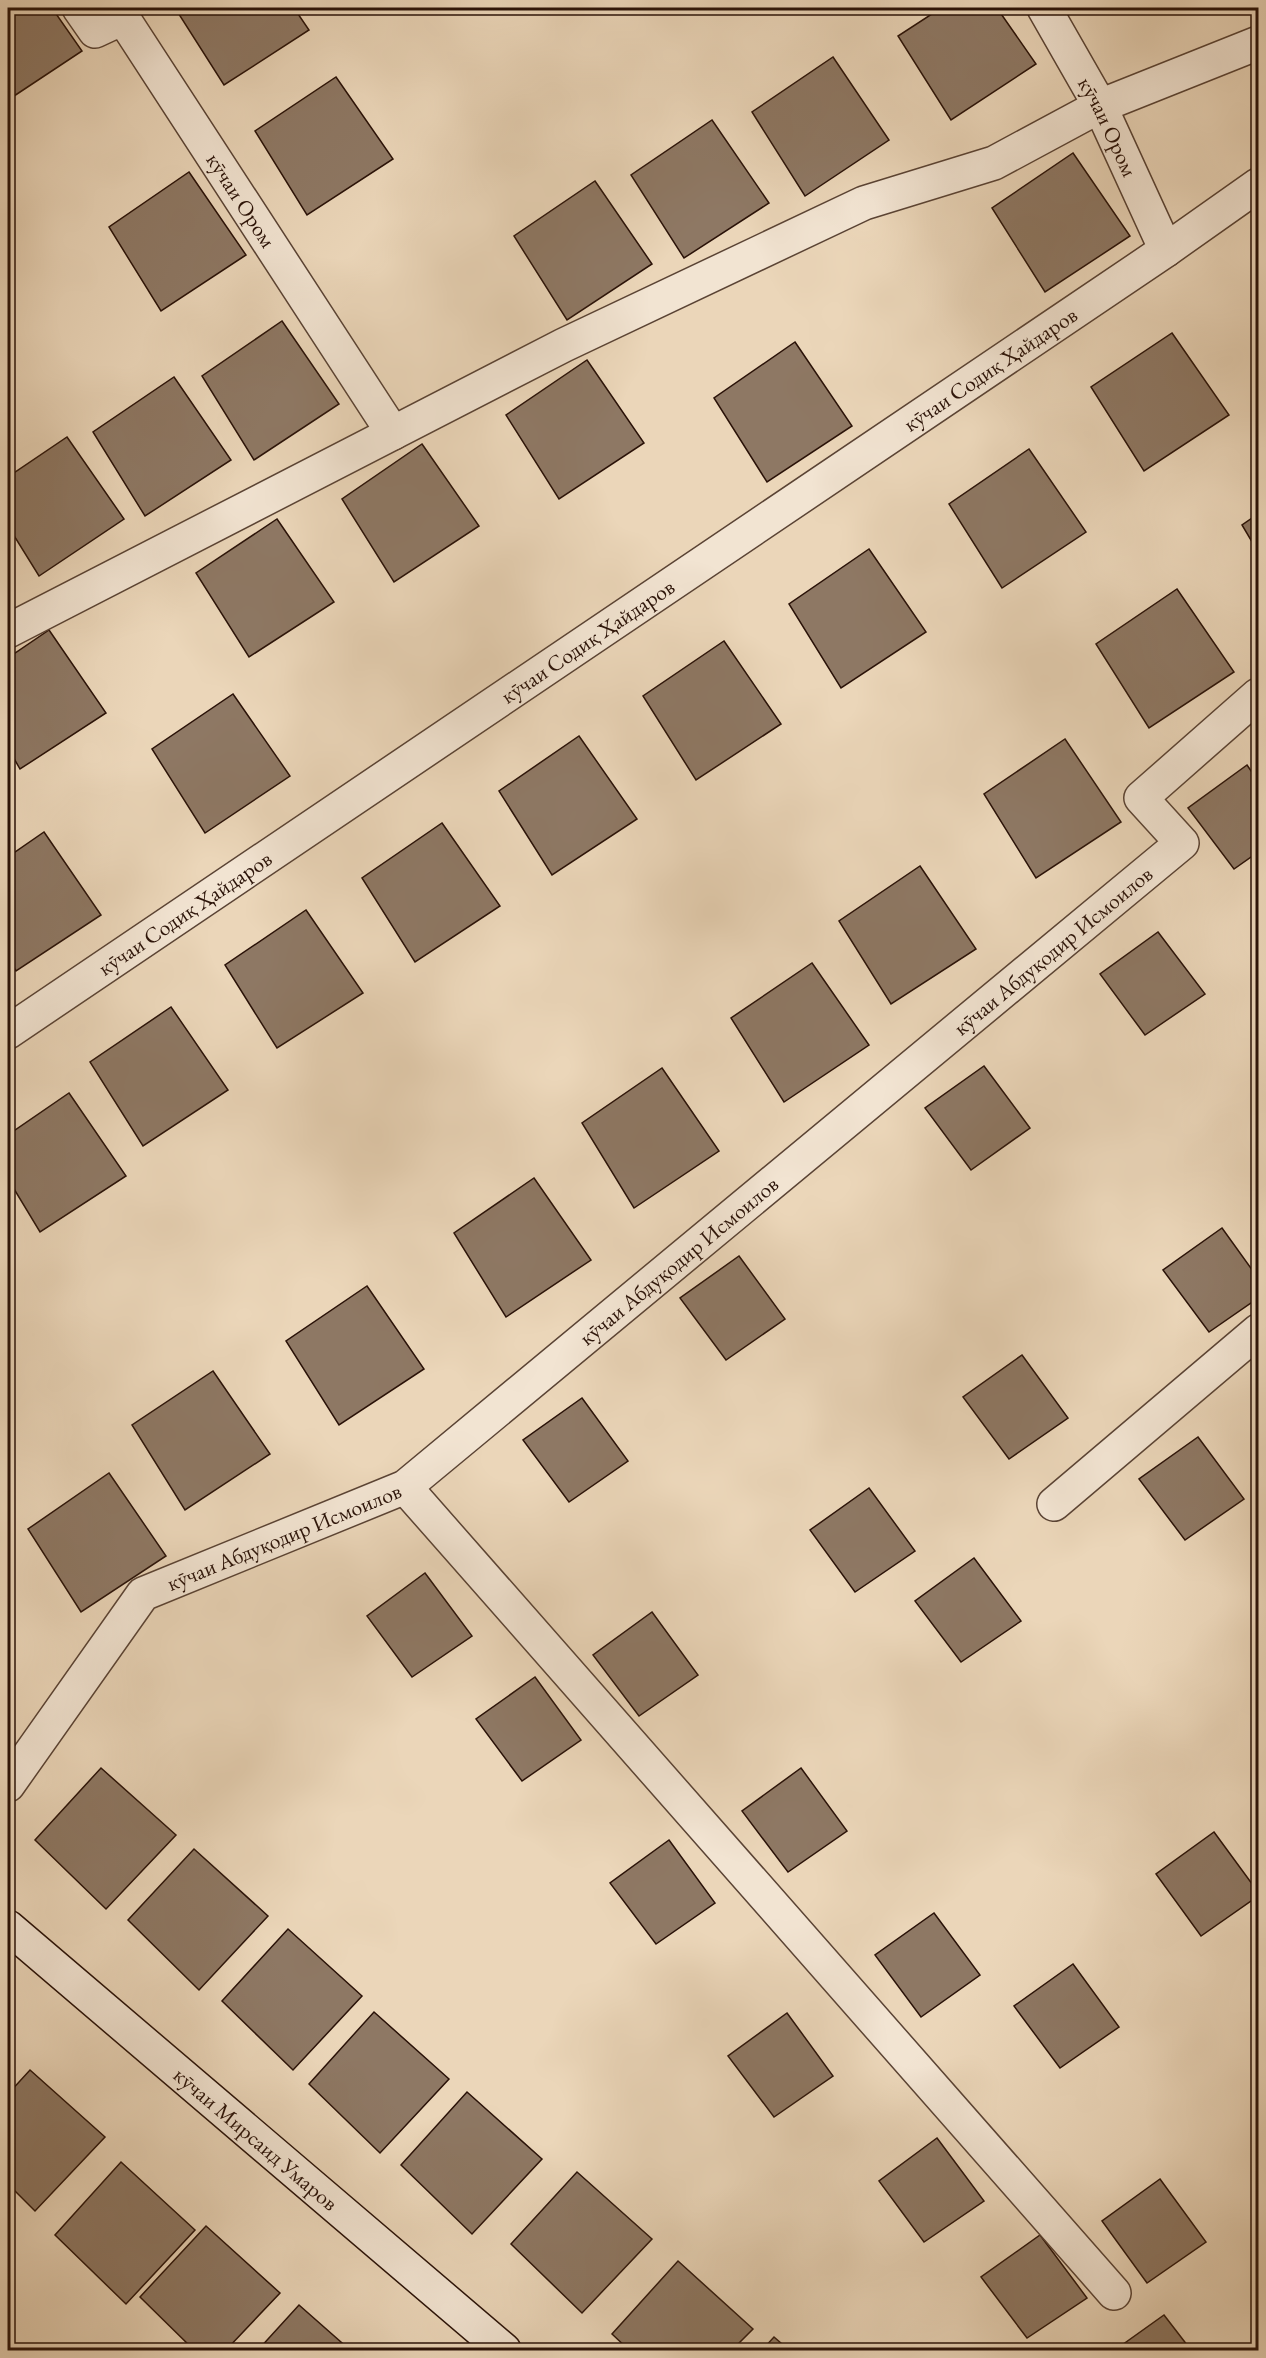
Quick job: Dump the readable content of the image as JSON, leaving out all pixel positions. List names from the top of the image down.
{
  "streets": {
    "street": [
      "кӯчаи Ором",
      "кӯчаи Содиқ Ҳайдаров",
      "кӯчаи Абдуқодир Исмоилов",
      "кӯчаи Мирсаид Умаров"
    ]
  },
  "crossings": [
    ["кӯчаи Ором", "кӯчаи Содиқ Ҳайдаров"]
  ]
}
